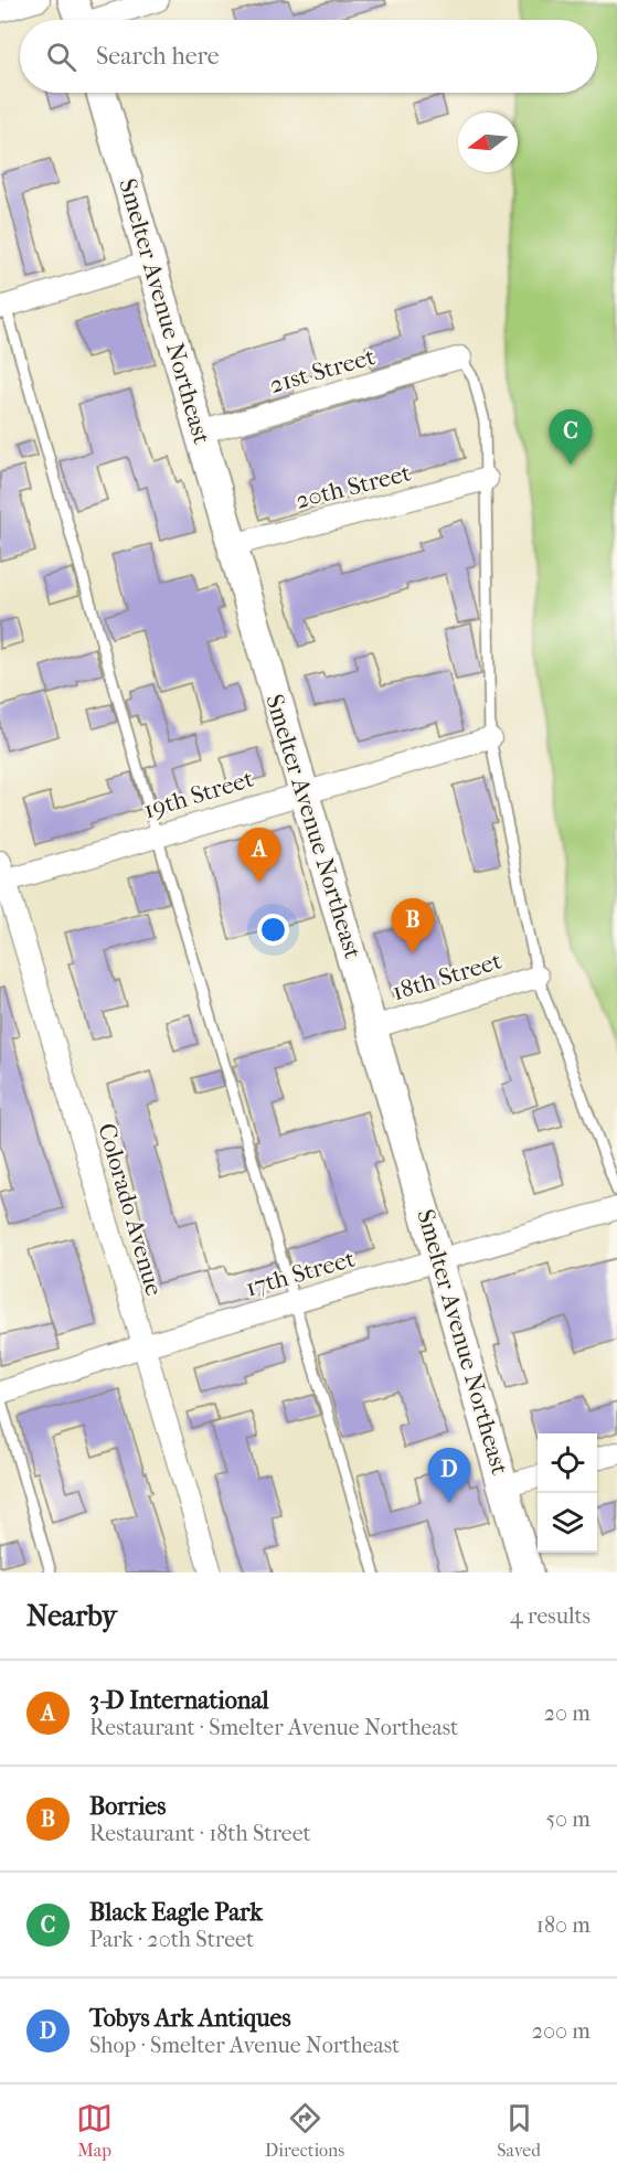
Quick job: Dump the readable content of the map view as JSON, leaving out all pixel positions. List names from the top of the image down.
{
  "streets": {
    "street": [
      "Smelter Avenue Northeast",
      "21st Street",
      "20th Street",
      "19th Street",
      "18th Street",
      "Colorado Avenue",
      "17th Street"
    ]
  },
  "crossings": [
    ["Smelter Avenue Northeast", "21st Street"],
    ["Smelter Avenue Northeast", "20th Street"],
    ["Smelter Avenue Northeast", "19th Street"],
    ["Smelter Avenue Northeast", "18th Street"],
    ["Smelter Avenue Northeast", "17th Street"],
    ["19th Street", "Colorado Avenue"],
    ["Colorado Avenue", "17th Street"]
  ],
  "north": "left",
  "page": {
    "search": "Search here",
    "pins": [
      "C",
      "A",
      "B",
      "D"
    ],
    "heading": ["Nearby", "4 results"],
    "list": [
      {
        "mark": "A",
        "name": "3-D International",
        "note": "Restaurant · Smelter Avenue Northeast",
        "value": "20 m"
      },
      {
        "mark": "B",
        "name": "Borries",
        "note": "Restaurant · 18th Street",
        "value": "50 m"
      },
      {
        "mark": "C",
        "name": "Black Eagle Park",
        "note": "Park · 20th Street",
        "value": "180 m"
      },
      {
        "mark": "D",
        "name": "Tobys Ark Antiques",
        "note": "Shop · Smelter Avenue Northeast",
        "value": "200 m"
      }
    ],
    "nav": ["Map", "Directions", "Saved"]
  }
}
